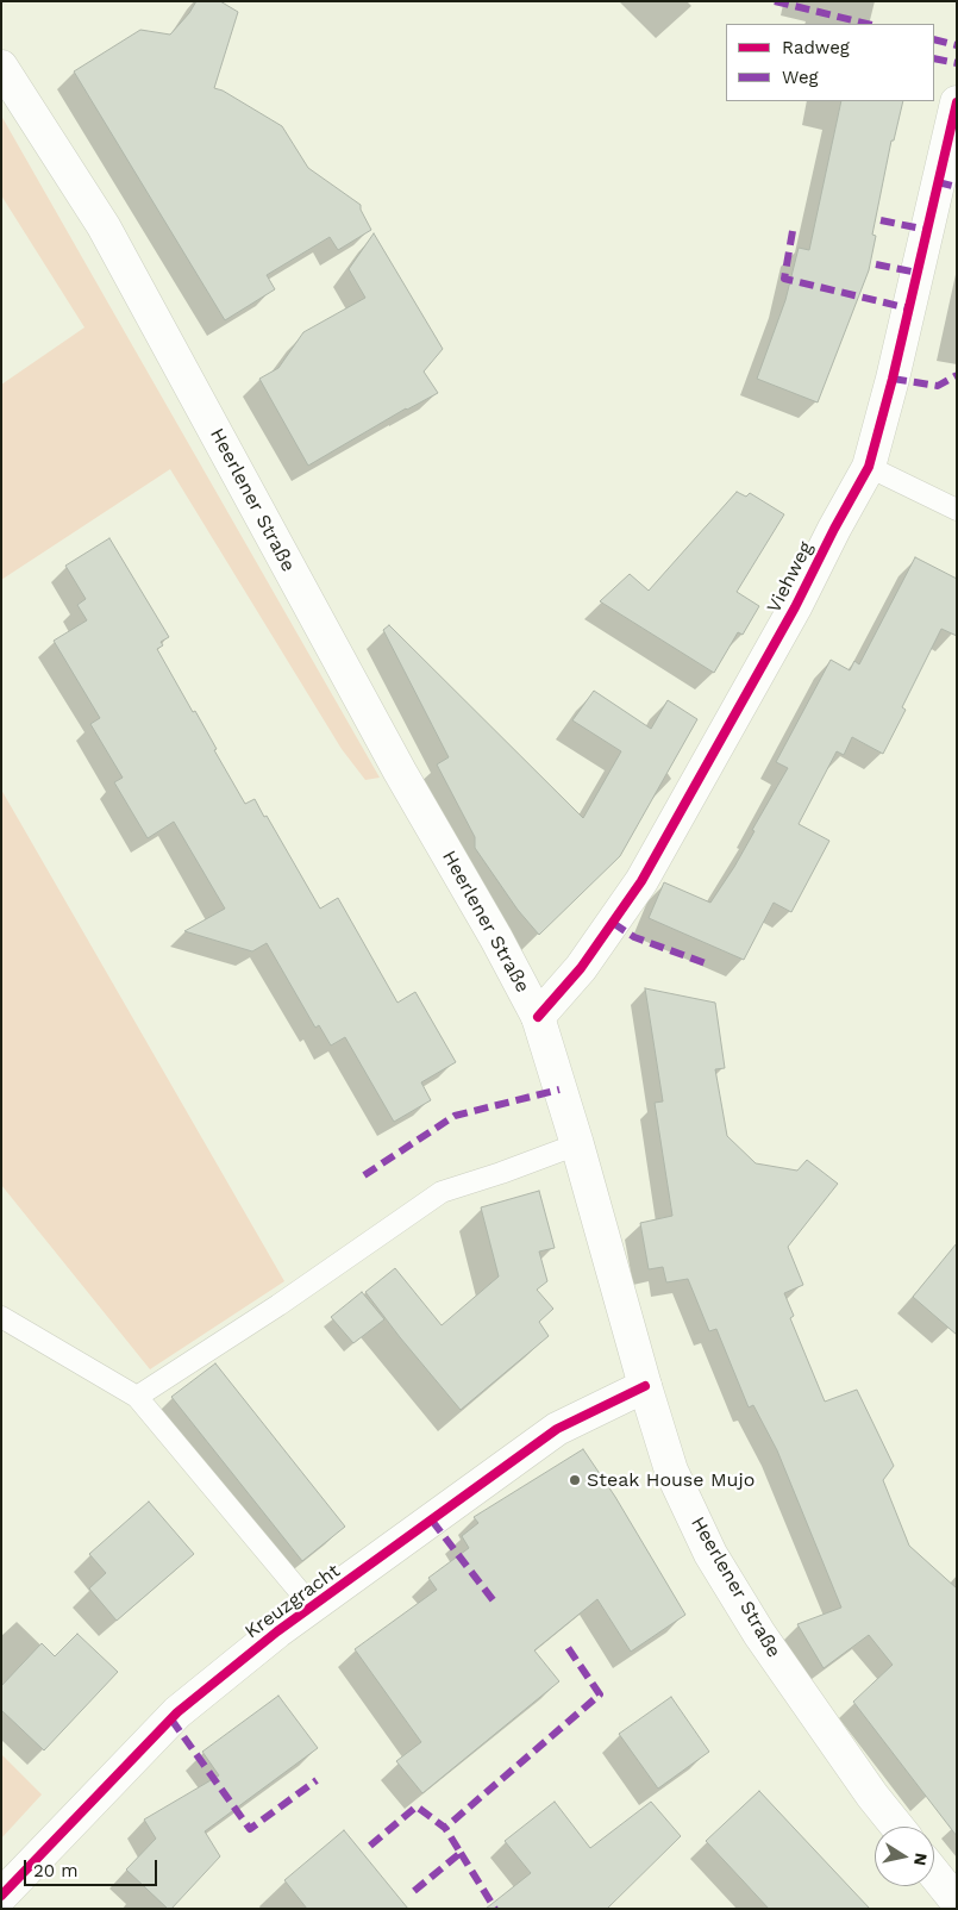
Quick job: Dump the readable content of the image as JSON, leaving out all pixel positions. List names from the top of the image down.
{
  "streets": {
    "main road": ["Heerlener Straße", "Viehweg", "Kreuzgracht"]
  },
  "crossings": [
    ["Heerlener Straße", "Viehweg"],
    ["Heerlener Straße", "Kreuzgracht"]
  ],
  "places": ["Steak House Mujo"],
  "legend": ["Radweg", "Weg"],
  "scale_bar": "20 m",
  "north": "right"
}
